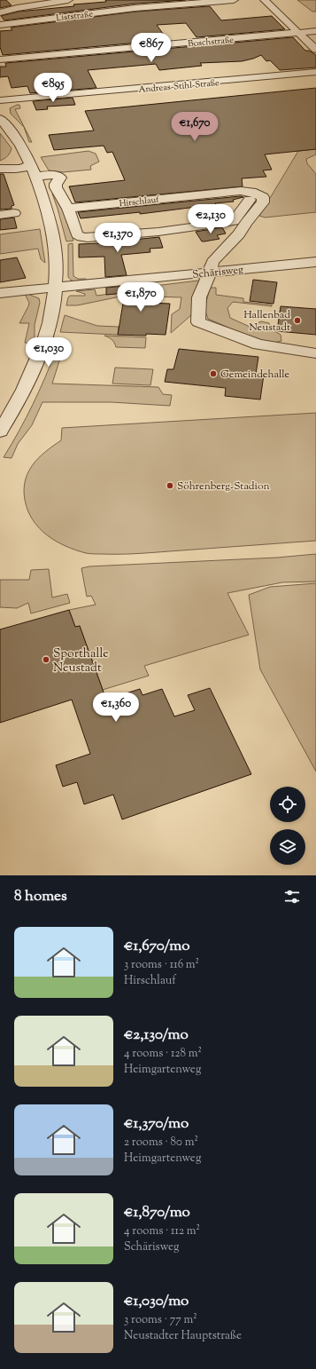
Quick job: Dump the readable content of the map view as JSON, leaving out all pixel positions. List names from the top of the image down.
{
  "streets": {
    "street": [
      "Liststraße",
      "Boschstraße",
      "Andreas-Stihl-Straße",
      "Hirschlauf",
      "Schärisweg"
    ]
  },
  "places": [
    "Hallenbad Neustadt",
    "Gemeindehalle",
    "Söhrenberg-Stadion",
    "Sporthalle Neustadt"
  ],
  "page": {
    "price": [
      "€867",
      "€895",
      "€1,670",
      "€2,130",
      "€1,370",
      "€1,870",
      "€1,030",
      "€1,360"
    ],
    "heading": "8 homes",
    "list": [
      {
        "name": "€1,670/mo",
        "note": "3 rooms · 116 m² · Hirschlauf"
      },
      {
        "name": "€2,130/mo",
        "note": "4 rooms · 128 m² · Heimgartenweg"
      },
      {
        "name": "€1,370/mo",
        "note": "2 rooms · 80 m² · Heimgartenweg"
      },
      {
        "name": "€1,870/mo",
        "note": "4 rooms · 112 m² · Schärisweg"
      },
      {
        "name": "€1,030/mo",
        "note": "3 rooms · 77 m² · Neustadter Hauptstraße"
      }
    ]
  }
}
